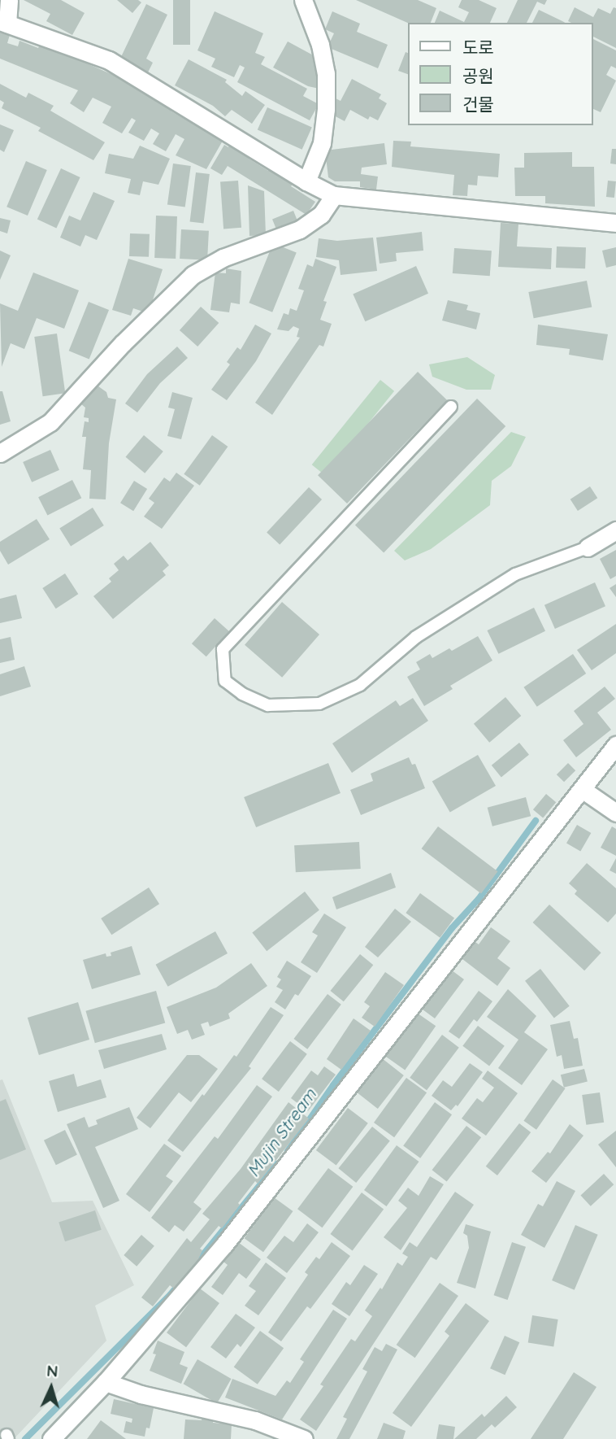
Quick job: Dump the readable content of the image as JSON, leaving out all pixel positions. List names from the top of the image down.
{
  "water": ["Mujin Stream"],
  "legend": ["도로", "공원", "건물"],
  "north": "top"
}
